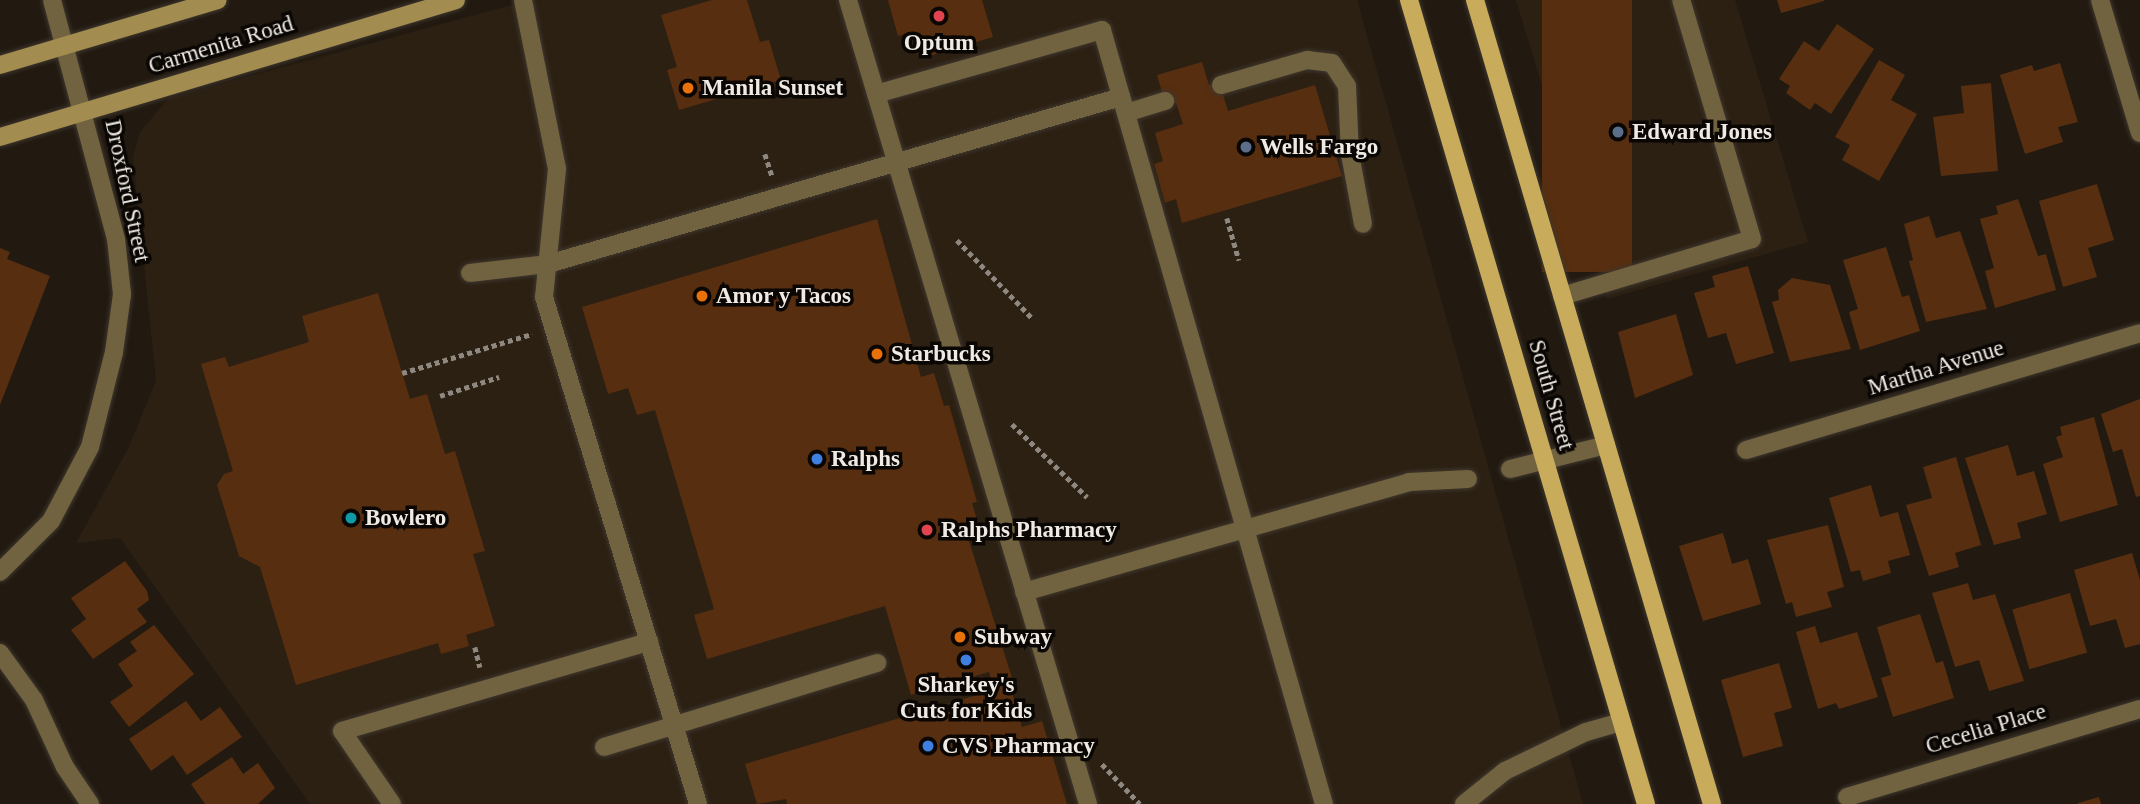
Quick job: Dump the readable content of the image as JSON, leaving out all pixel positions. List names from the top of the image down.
{
  "streets": {
    "main road": ["Carmenita Road", "South Street"],
    "street": ["Droxford Street", "Martha Avenue", "Cecelia Place"]
  },
  "crossings": [
    ["Carmenita Road", "Droxford Street"]
  ],
  "places": [
    "Optum",
    "Manila Sunset",
    "Edward Jones",
    "Wells Fargo",
    "Amor y Tacos",
    "Starbucks",
    "Ralphs",
    "Bowlero",
    "Ralphs Pharmacy",
    "Subway",
    "Sharkey's Cuts for Kids",
    "CVS Pharmacy"
  ]
}
